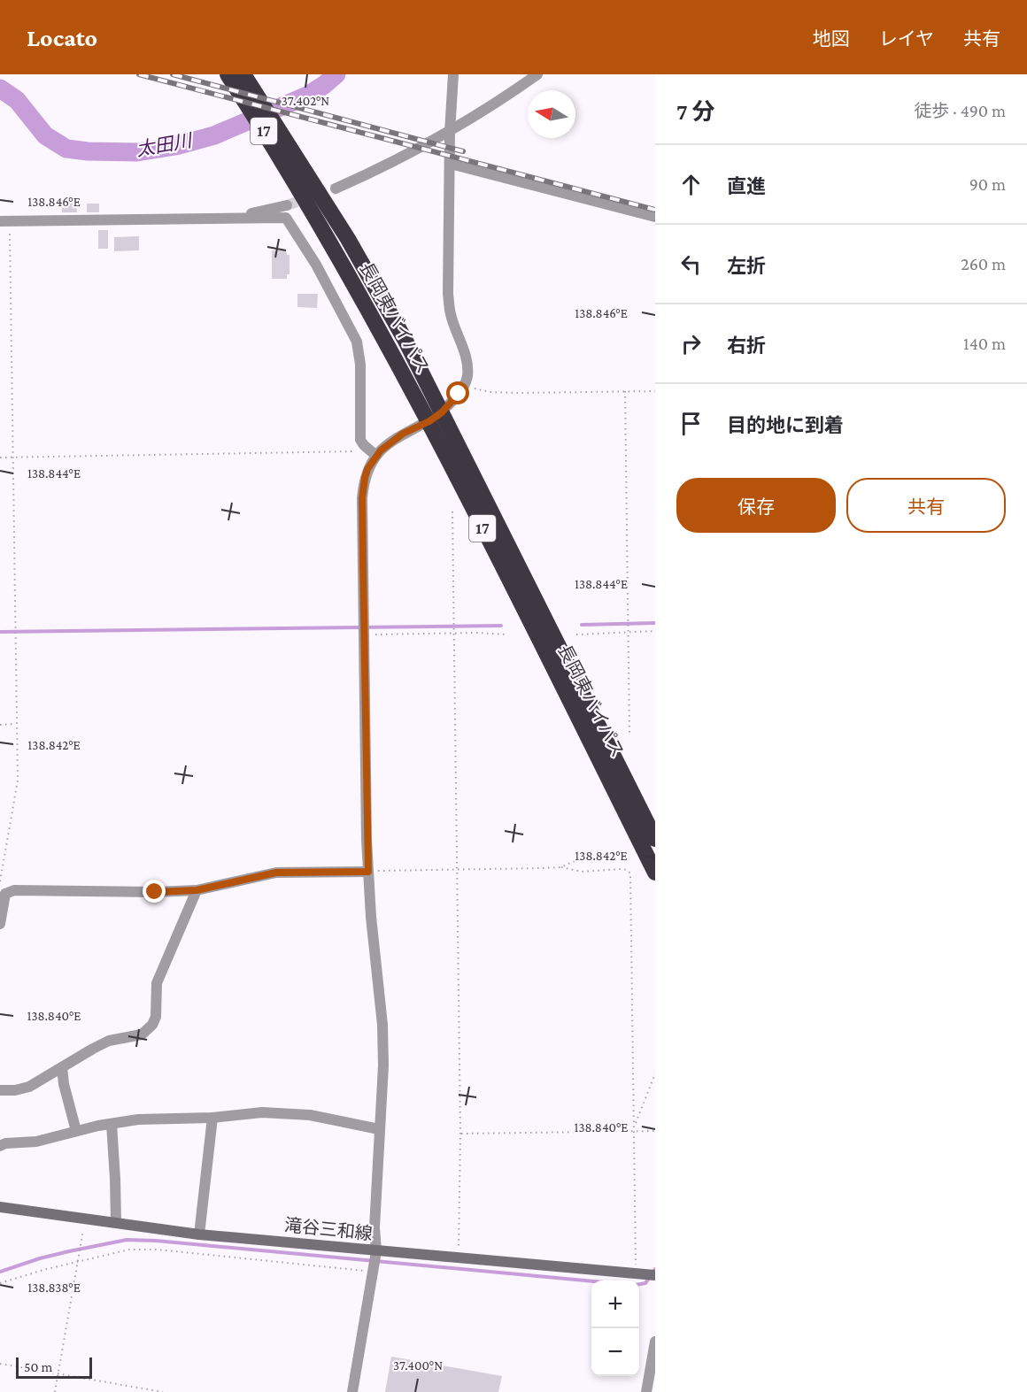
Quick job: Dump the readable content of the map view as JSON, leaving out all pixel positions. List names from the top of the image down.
{
  "streets": {
    "highway": ["17", "長岡東バイパス"],
    "main road": ["滝谷三和線"]
  },
  "water": ["太田川"],
  "scale_bar": "50 m",
  "north": "left",
  "page": {
    "header": "Locato",
    "nav": ["地図", "レイヤ", "共有"],
    "heading": ["7 分", "徒歩 · 490 m"],
    "list": [
      ["直進", "90 m"],
      ["左折", "260 m"],
      ["右折", "140 m"],
      "目的地に到着"
    ],
    "buttons": ["保存", "共有"],
    "map_buttons": ["+", "−"],
    "scale": "50 m"
  },
  "coordinates": [
    "37.402°N",
    "138.846°E",
    "138.844°E",
    "138.842°E",
    "138.840°E",
    "138.838°E",
    "37.400°N"
  ]
}
